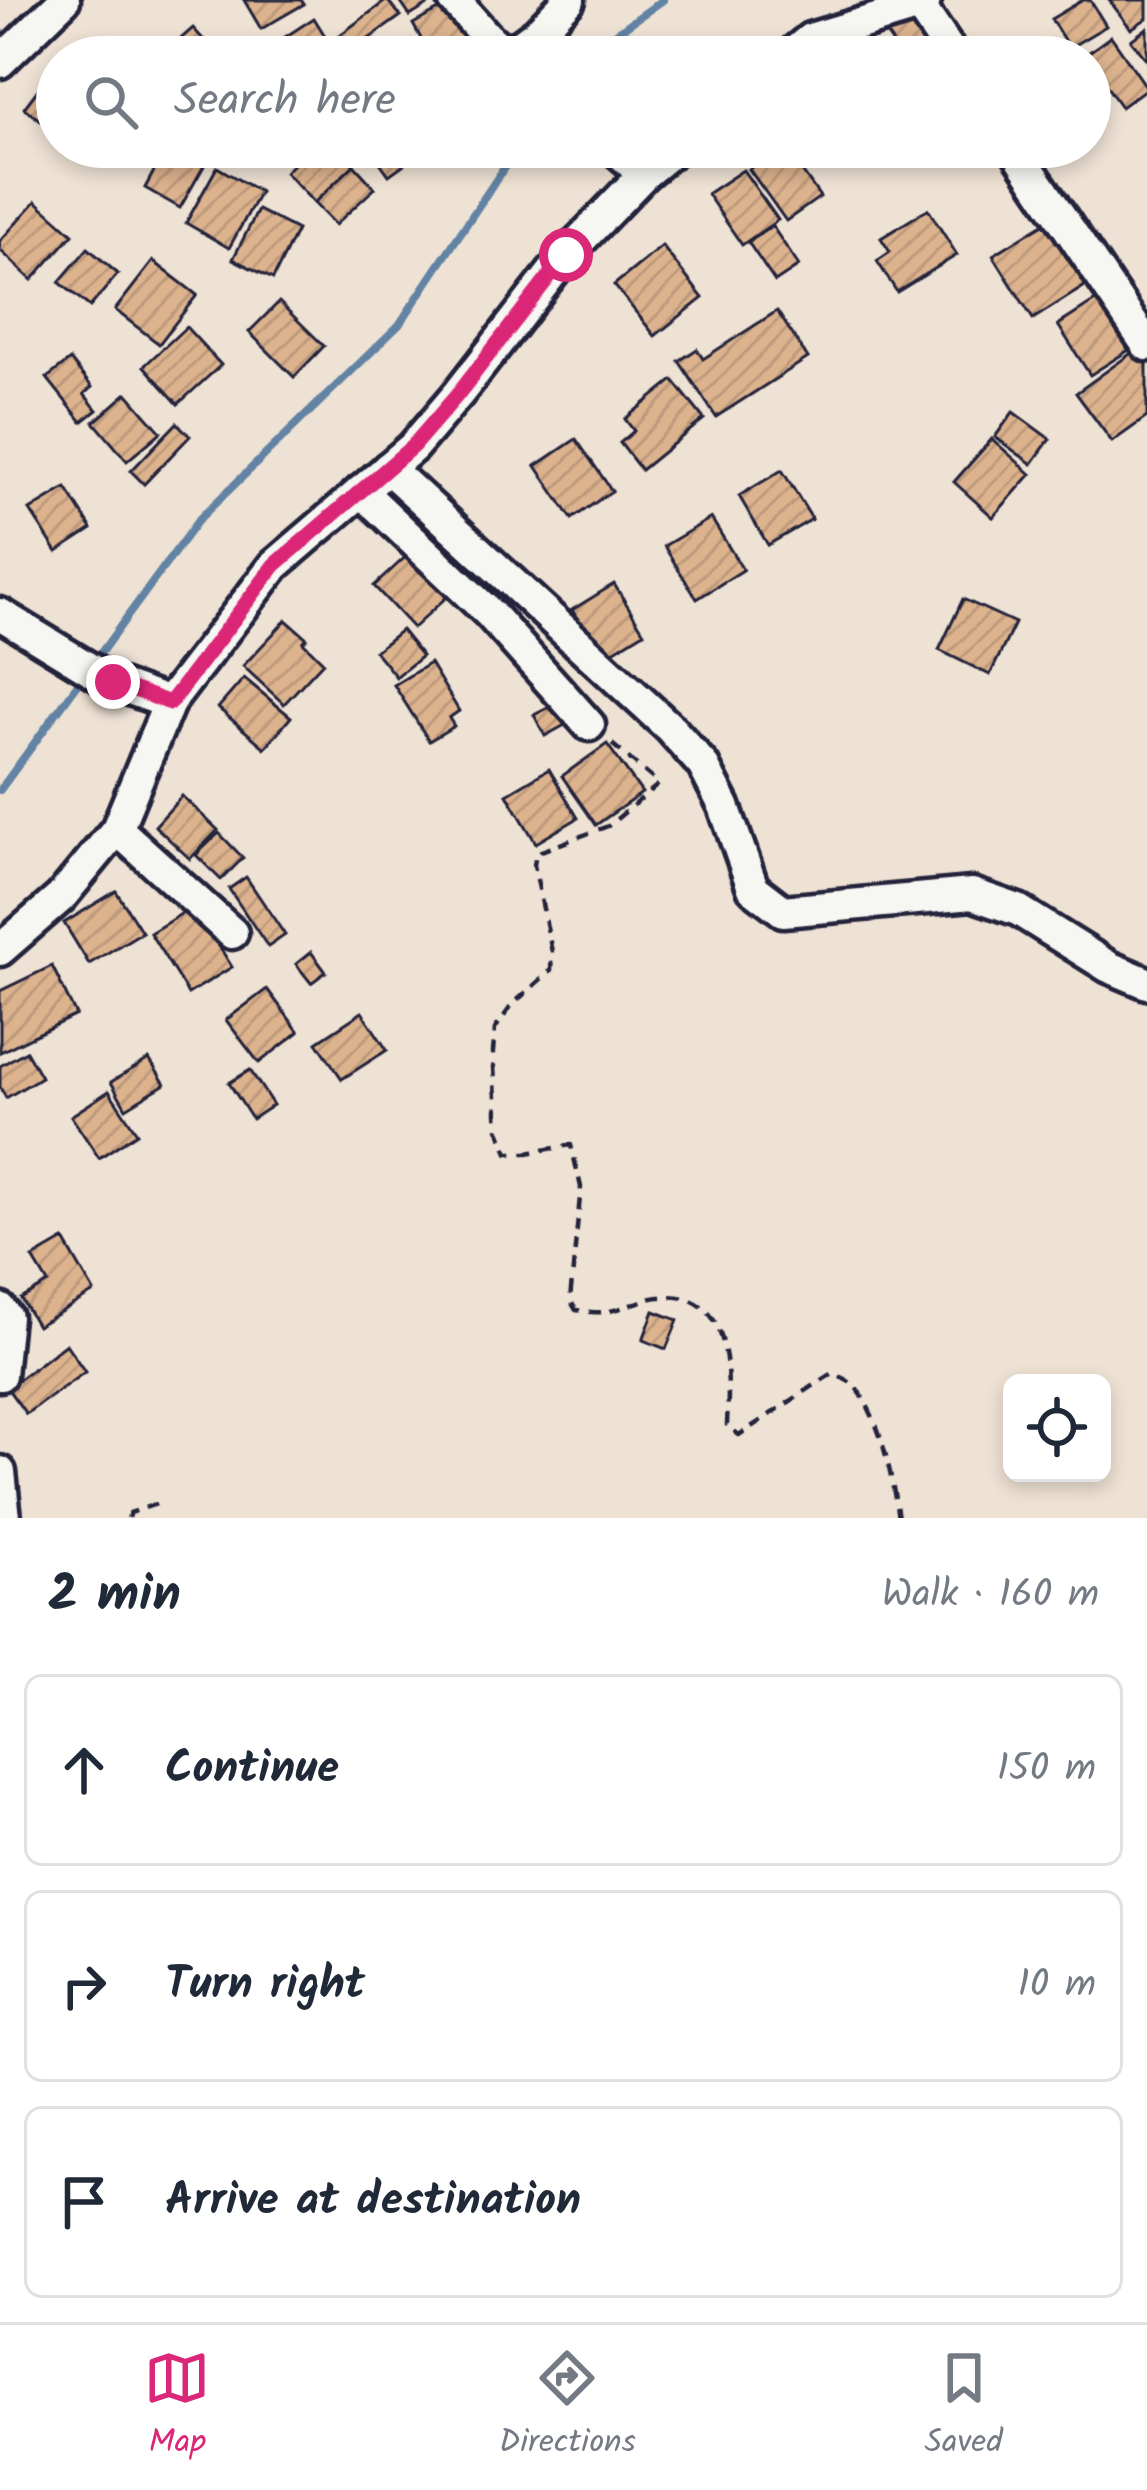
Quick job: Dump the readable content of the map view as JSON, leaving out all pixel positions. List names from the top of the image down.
{
  "page": {
    "search": "Search here",
    "heading": ["2 min", "Walk · 160 m"],
    "list": [
      ["Continue", "150 m"],
      ["Turn right", "10 m"],
      "Arrive at destination"
    ],
    "nav": ["Map", "Directions", "Saved"]
  }
}
